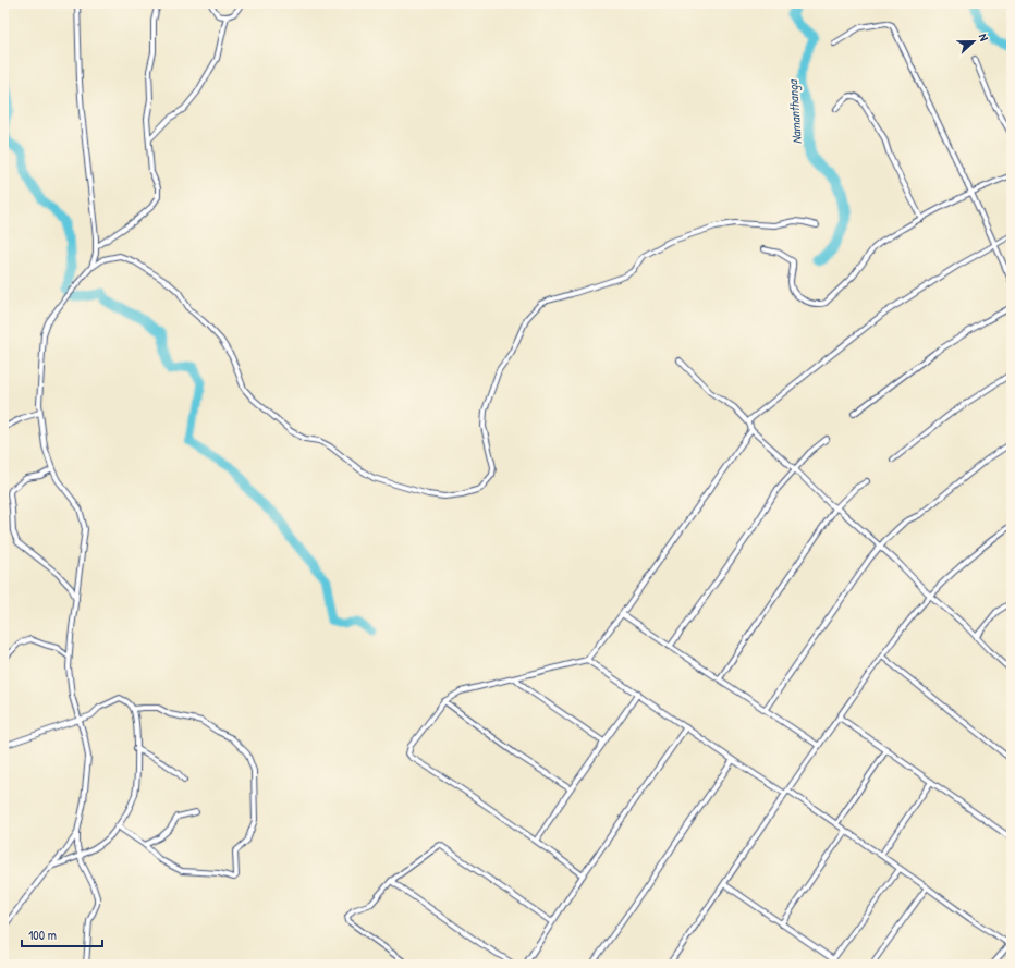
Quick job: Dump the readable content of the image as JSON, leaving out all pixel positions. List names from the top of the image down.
{
  "water": ["Namanthanga"],
  "scale_bar": "100 m",
  "north": "right"
}
